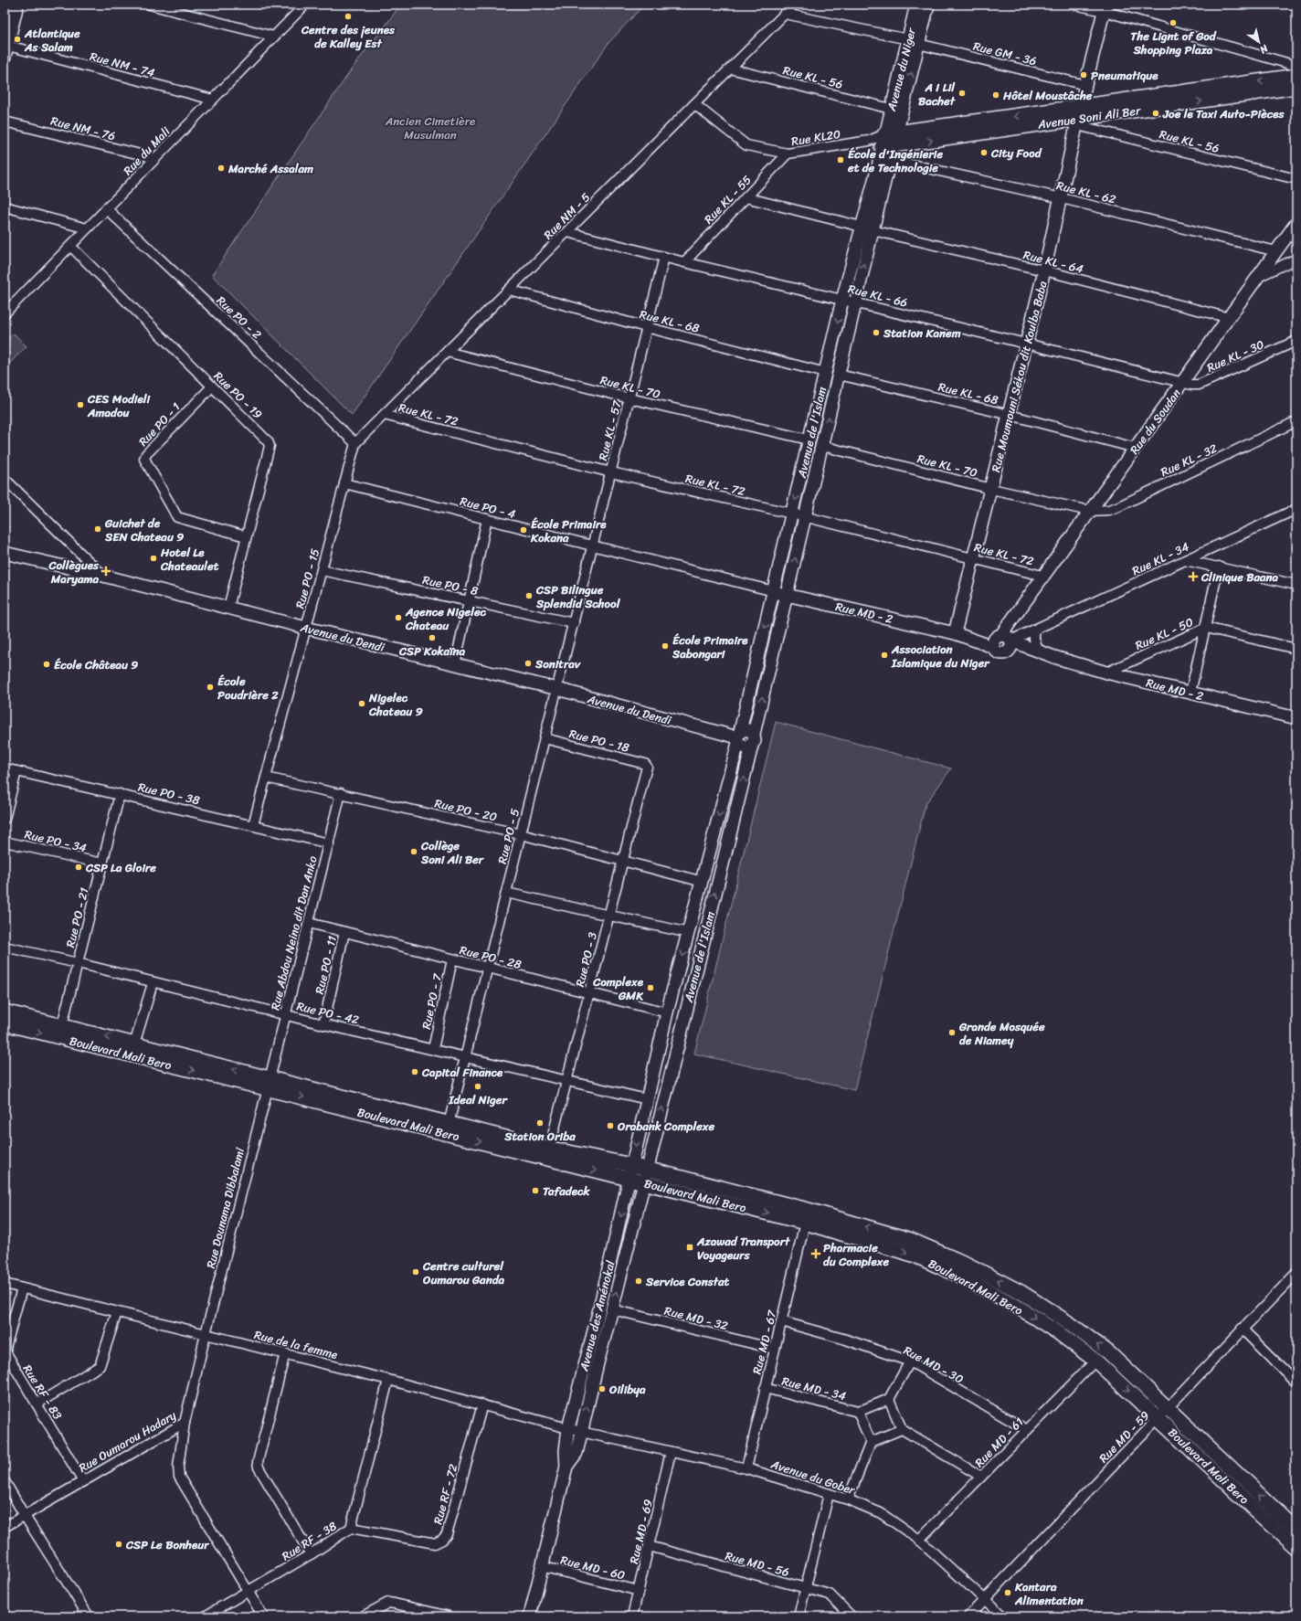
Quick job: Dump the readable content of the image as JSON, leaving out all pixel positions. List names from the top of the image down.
{
  "streets": {
    "main road": [
      "Avenue du Niger",
      "Avenue Soni Ali Ber",
      "Rue Moumouni Sékou dit Koulba Baba",
      "Rue du Soudan",
      "Avenue de l'Islam",
      "Rue MD - 2",
      "Avenue du Dendi",
      "Boulevard Mali Bero",
      "Avenue des Aménokal"
    ],
    "street": [
      "Rue GM - 36",
      "Rue NM - 74",
      "Rue KL - 56",
      "Rue NM - 76",
      "Rue KL20",
      "Rue du Mali",
      "Rue KL - 62",
      "Rue KL - 55",
      "Rue NM - 5",
      "Rue KL - 64",
      "Rue KL - 66",
      "Rue PO - 2",
      "Rue KL - 68",
      "Rue KL - 30",
      "Rue KL - 70",
      "Rue PO - 19",
      "Rue KL - 72",
      "Rue PO - 1",
      "Rue KL - 57",
      "Rue KL - 32",
      "Rue PO - 4",
      "Rue KL - 34",
      "Rue PO - 15",
      "Rue PO - 8",
      "Rue KL - 50",
      "Rue PO - 18",
      "Rue PO - 38",
      "Rue PO - 20",
      "Rue PO - 5",
      "Rue PO - 34",
      "Rue PO - 21",
      "Rue Abdou Neino dit Dan Anko",
      "Rue PO - 28",
      "Rue PO - 3",
      "Rue PO - 11",
      "Rue PO - 7",
      "Rue PO - 42",
      "Rue Dounama Dibbalami",
      "Rue MD - 32",
      "Rue MD - 67",
      "Rue de la femme",
      "Rue MD - 30",
      "Rue MD - 34",
      "Rue RF - 83",
      "Rue MD - 59",
      "Rue Oumarou Hadary",
      "Rue MD - 61",
      "Avenue du Gober",
      "Rue RF - 72",
      "Rue MD - 69",
      "Rue RF - 38",
      "Rue MD - 56",
      "Rue MD - 60"
    ]
  },
  "crossings": [
    ["Rue GM - 36", "Avenue du Niger"],
    ["Rue GM - 36", "Rue NM - 5"],
    ["Rue GM - 36", "Rue Moumouni Sékou dit Koulba Baba"],
    ["Rue NM - 74", "Rue du Mali"],
    ["Avenue du Niger", "Rue KL - 56"],
    ["Rue KL - 56", "Avenue Soni Ali Ber"],
    ["Rue KL - 56", "Rue NM - 5"],
    ["Rue KL - 56", "Rue Moumouni Sékou dit Koulba Baba"],
    ["Avenue Soni Ali Ber", "Rue KL20"],
    ["Avenue Soni Ali Ber", "Rue Moumouni Sékou dit Koulba Baba"],
    ["Avenue Soni Ali Ber", "Avenue de l'Islam"],
    ["Rue NM - 76", "Rue du Mali"],
    ["Rue KL20", "Rue KL - 55"],
    ["Rue KL20", "Rue NM - 5"],
    ["Rue KL20", "Avenue de l'Islam"],
    ["Rue du Mali", "Rue PO - 2"],
    ["Rue du Mali", "Rue PO - 19"],
    ["Rue KL - 62", "Rue Moumouni Sékou dit Koulba Baba"],
    ["Rue KL - 62", "Rue du Soudan"],
    ["Rue KL - 62", "Avenue de l'Islam"],
    ["Rue KL - 55", "Rue KL - 64"],
    ["Rue KL - 55", "Rue KL - 66"],
    ["Rue NM - 5", "Rue KL - 66"],
    ["Rue NM - 5", "Rue PO - 2"],
    ["Rue NM - 5", "Rue KL - 68"],
    ["Rue NM - 5", "Rue KL - 70"],
    ["Rue NM - 5", "Rue KL - 72"],
    ["Rue NM - 5", "Rue PO - 15"],
    ["Rue KL - 64", "Rue Moumouni Sékou dit Koulba Baba"],
    ["Rue KL - 64", "Rue du Soudan"],
    ["Rue KL - 64", "Avenue de l'Islam"],
    ["Rue KL - 66", "Rue KL - 30"],
    ["Rue KL - 66", "Rue Moumouni Sékou dit Koulba Baba"],
    ["Rue KL - 66", "Rue du Soudan"],
    ["Rue KL - 66", "Rue KL - 57"],
    ["Rue KL - 66", "Avenue de l'Islam"],
    ["Rue PO - 2", "Rue PO - 15"],
    ["Rue KL - 68", "Rue Moumouni Sékou dit Koulba Baba"],
    ["Rue KL - 68", "Rue du Soudan"],
    ["Rue KL - 68", "Rue KL - 57"],
    ["Rue KL - 68", "Avenue de l'Islam"],
    ["Rue KL - 30", "Rue du Soudan"],
    ["Rue Moumouni Sékou dit Koulba Baba", "Rue KL - 70"],
    ["Rue Moumouni Sékou dit Koulba Baba", "Rue KL - 72"],
    ["Rue Moumouni Sékou dit Koulba Baba", "Rue MD - 2"],
    ["Rue KL - 70", "Rue du Soudan"],
    ["Rue KL - 70", "Rue KL - 57"],
    ["Rue KL - 70", "Avenue de l'Islam"],
    ["Rue KL - 70", "Rue KL - 32"],
    ["Rue PO - 19", "Rue PO - 1"],
    ["Rue PO - 19", "Avenue du Dendi"],
    ["Rue KL - 72", "Rue du Soudan"],
    ["Rue KL - 72", "Rue KL - 57"],
    ["Rue KL - 72", "Avenue de l'Islam"],
    ["Rue du Soudan", "Rue KL - 32"],
    ["Rue du Soudan", "Rue KL - 34"],
    ["Rue du Soudan", "Rue MD - 2"],
    ["Rue KL - 57", "Rue PO - 4"],
    ["Rue KL - 57", "Rue PO - 5"],
    ["Avenue de l'Islam", "Rue PO - 4"],
    ["Avenue de l'Islam", "Rue MD - 2"],
    ["Avenue de l'Islam", "Avenue du Dendi"],
    ["Avenue de l'Islam", "Rue PO - 20"],
    ["Avenue de l'Islam", "Rue PO - 28"],
    ["Avenue de l'Islam", "Rue PO - 42"],
    ["Avenue de l'Islam", "Boulevard Mali Bero"],
    ["Avenue de l'Islam", "Avenue des Aménokal"],
    ["Rue PO - 4", "Rue PO - 15"],
    ["Rue PO - 4", "Rue MD - 2"],
    ["Rue PO - 4", "Rue PO - 5"],
    ["Rue KL - 34", "Rue MD - 2"],
    ["Rue PO - 15", "Rue PO - 8"],
    ["Rue PO - 15", "Avenue du Dendi"],
    ["Rue PO - 15", "Rue PO - 38"],
    ["Rue PO - 15", "Rue PO - 20"],
    ["Rue PO - 8", "Rue PO - 5"],
    ["Rue MD - 2", "Rue KL - 50"],
    ["Avenue du Dendi", "Rue PO - 5"],
    ["Rue PO - 18", "Rue PO - 5"],
    ["Rue PO - 18", "Rue PO - 3"],
    ["Rue PO - 38", "Rue PO - 21"],
    ["Rue PO - 38", "Rue Abdou Neino dit Dan Anko"],
    ["Rue PO - 20", "Rue PO - 5"],
    ["Rue PO - 20", "Rue Abdou Neino dit Dan Anko"],
    ["Rue PO - 20", "Rue PO - 3"],
    ["Rue PO - 5", "Rue PO - 28"],
    ["Rue PO - 5", "Rue PO - 42"],
    ["Rue PO - 5", "Boulevard Mali Bero"],
    ["Rue PO - 34", "Rue PO - 21"],
    ["Rue PO - 21", "Rue PO - 42"],
    ["Rue PO - 21", "Boulevard Mali Bero"],
    ["Rue Abdou Neino dit Dan Anko", "Rue PO - 28"],
    ["Rue Abdou Neino dit Dan Anko", "Rue PO - 42"],
    ["Rue Abdou Neino dit Dan Anko", "Boulevard Mali Bero"],
    ["Rue Abdou Neino dit Dan Anko", "Rue Dounama Dibbalami"],
    ["Rue PO - 28", "Rue PO - 3"],
    ["Rue PO - 28", "Rue PO - 11"],
    ["Rue PO - 28", "Rue PO - 7"],
    ["Rue PO - 3", "Rue PO - 42"],
    ["Rue PO - 3", "Boulevard Mali Bero"],
    ["Rue PO - 11", "Rue PO - 42"],
    ["Rue PO - 7", "Rue PO - 42"],
    ["Boulevard Mali Bero", "Rue Dounama Dibbalami"],
    ["Boulevard Mali Bero", "Avenue des Aménokal"],
    ["Boulevard Mali Bero", "Rue MD - 67"],
    ["Boulevard Mali Bero", "Rue MD - 59"],
    ["Boulevard Mali Bero", "Rue MD - 61"],
    ["Rue Dounama Dibbalami", "Rue de la femme"],
    ["Rue Dounama Dibbalami", "Rue Oumarou Hadary"],
    ["Avenue des Aménokal", "Rue MD - 32"],
    ["Avenue des Aménokal", "Rue de la femme"],
    ["Avenue des Aménokal", "Avenue du Gober"],
    ["Avenue des Aménokal", "Rue MD - 60"],
    ["Rue MD - 32", "Rue MD - 67"],
    ["Rue MD - 67", "Rue MD - 30"],
    ["Rue MD - 67", "Rue MD - 34"],
    ["Rue MD - 67", "Avenue du Gober"],
    ["Rue de la femme", "Rue RF - 83"],
    ["Rue de la femme", "Rue Oumarou Hadary"],
    ["Rue de la femme", "Avenue du Gober"],
    ["Rue de la femme", "Rue RF - 72"],
    ["Rue de la femme", "Rue RF - 38"],
    ["Rue MD - 30", "Rue MD - 61"],
    ["Rue RF - 83", "Rue Oumarou Hadary"],
    ["Rue MD - 59", "Avenue du Gober"],
    ["Rue MD - 61", "Avenue du Gober"],
    ["Avenue du Gober", "Rue MD - 69"],
    ["Rue RF - 72", "Rue RF - 38"],
    ["Rue MD - 69", "Rue MD - 56"],
    ["Rue MD - 69", "Rue MD - 60"]
  ],
  "parks": ["Ancien Cimetière Musulman"],
  "places": {
    "other": [
      "Centre des jeunes de Kalley Est",
      "The Lignt of God Shopping Plaza",
      "Atlantique As Salam",
      "Pneumatique",
      "A I Lil Bachet",
      "Hôtel Moustâche",
      "Joe le Taxi Auto-Pièces",
      "City Food",
      "École d'Ingénierie et de Technologie",
      "Marché Assalam",
      "Station Kanem",
      "CES Modieli Amadou",
      "Guichet de SEN Chateau 9",
      "École Primaire Kokana",
      "Hotel Le Chateaulet",
      "CSP Bilingue Splendid School",
      "Agence Nigelec Chateau",
      "CSP Kokaïna",
      "École Primaire Sabongari",
      "Association Islamique du Niger",
      "Sonitrav",
      "École Château 9",
      "École Poudrière 2",
      "Nigelec Chateau 9",
      "Collège Soni Ali Ber",
      "CSP La Gloire",
      "Complexe GMK",
      "Grande Mosquée de Niamey",
      "Capital Finance",
      "Ideal Niger",
      "Station Oriba",
      "Orabank Complexe",
      "Tafadeck",
      "Centre culturel Oumarou Ganda",
      "Service Constat",
      "Oilibya",
      "CSP Le Bonheur",
      "Kantara Alimentation"
    ],
    "health": ["Collègues Maryama", "Clinique Baana", "Pharmacie du Complexe"],
    "transit": ["Azawad Transport Voyageurs"]
  },
  "north": "bottom right"
}
